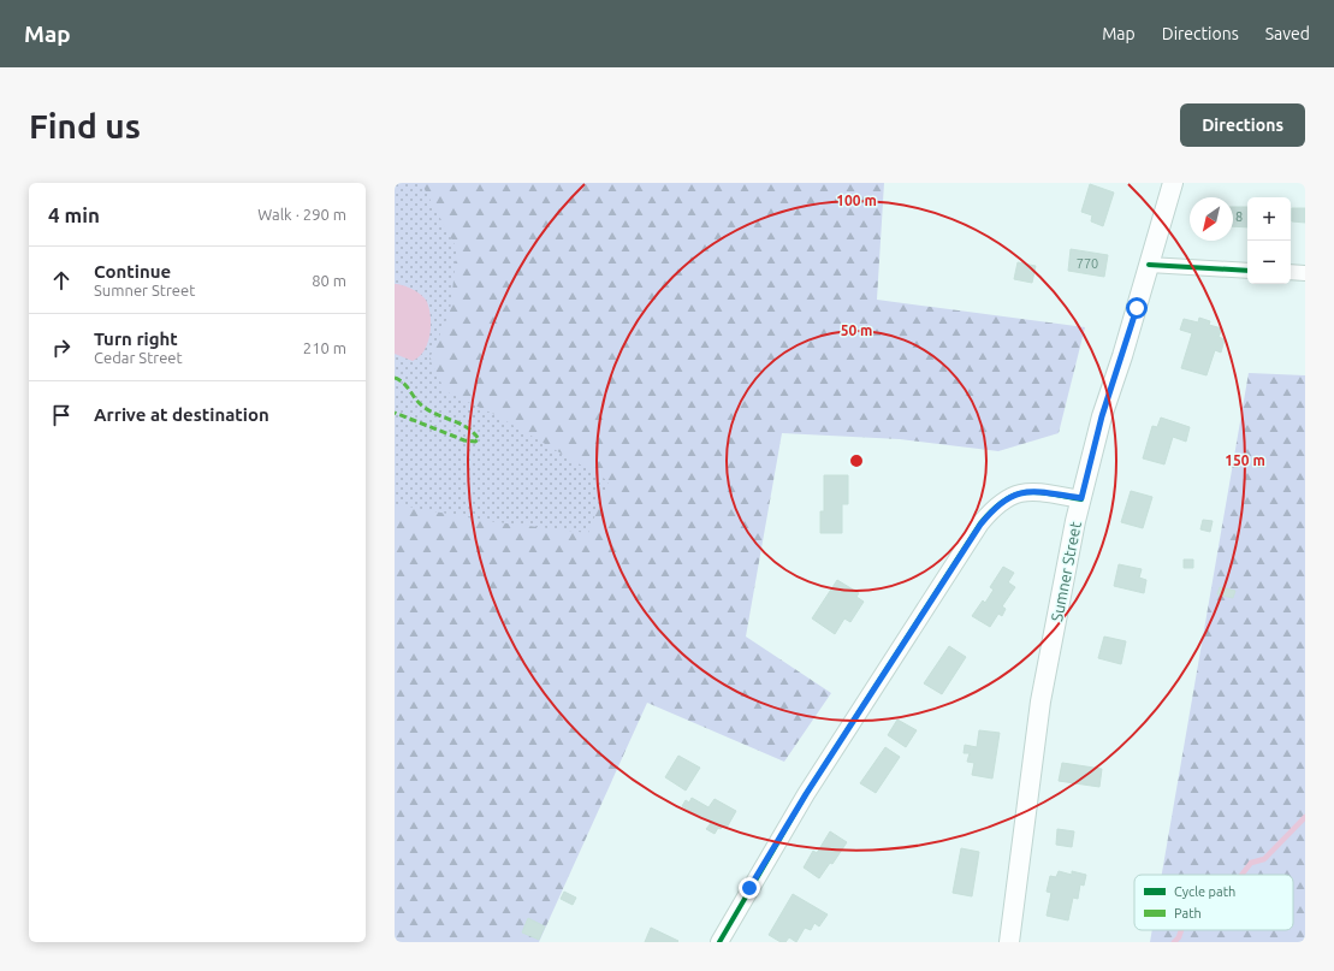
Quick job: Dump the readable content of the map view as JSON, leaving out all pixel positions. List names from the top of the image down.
{
  "streets": {
    "main road": ["Sumner Street"]
  },
  "house_numbers": ["8", "770"],
  "legend": ["Cycle path", "Path"],
  "north": "bottom left",
  "page": {
    "header": "Map",
    "nav": ["Map", "Directions", "Saved"],
    "buttons": "Directions",
    "title": "Find us",
    "heading": ["4 min", "Walk · 290 m"],
    "map_buttons": ["+", "−"],
    "list": [
      ["Continue", "Sumner Street", "80 m"],
      ["Turn right", "Cedar Street", "210 m"],
      "Arrive at destination"
    ]
  },
  "rings": ["100 m", "50 m", "150 m"]
}
